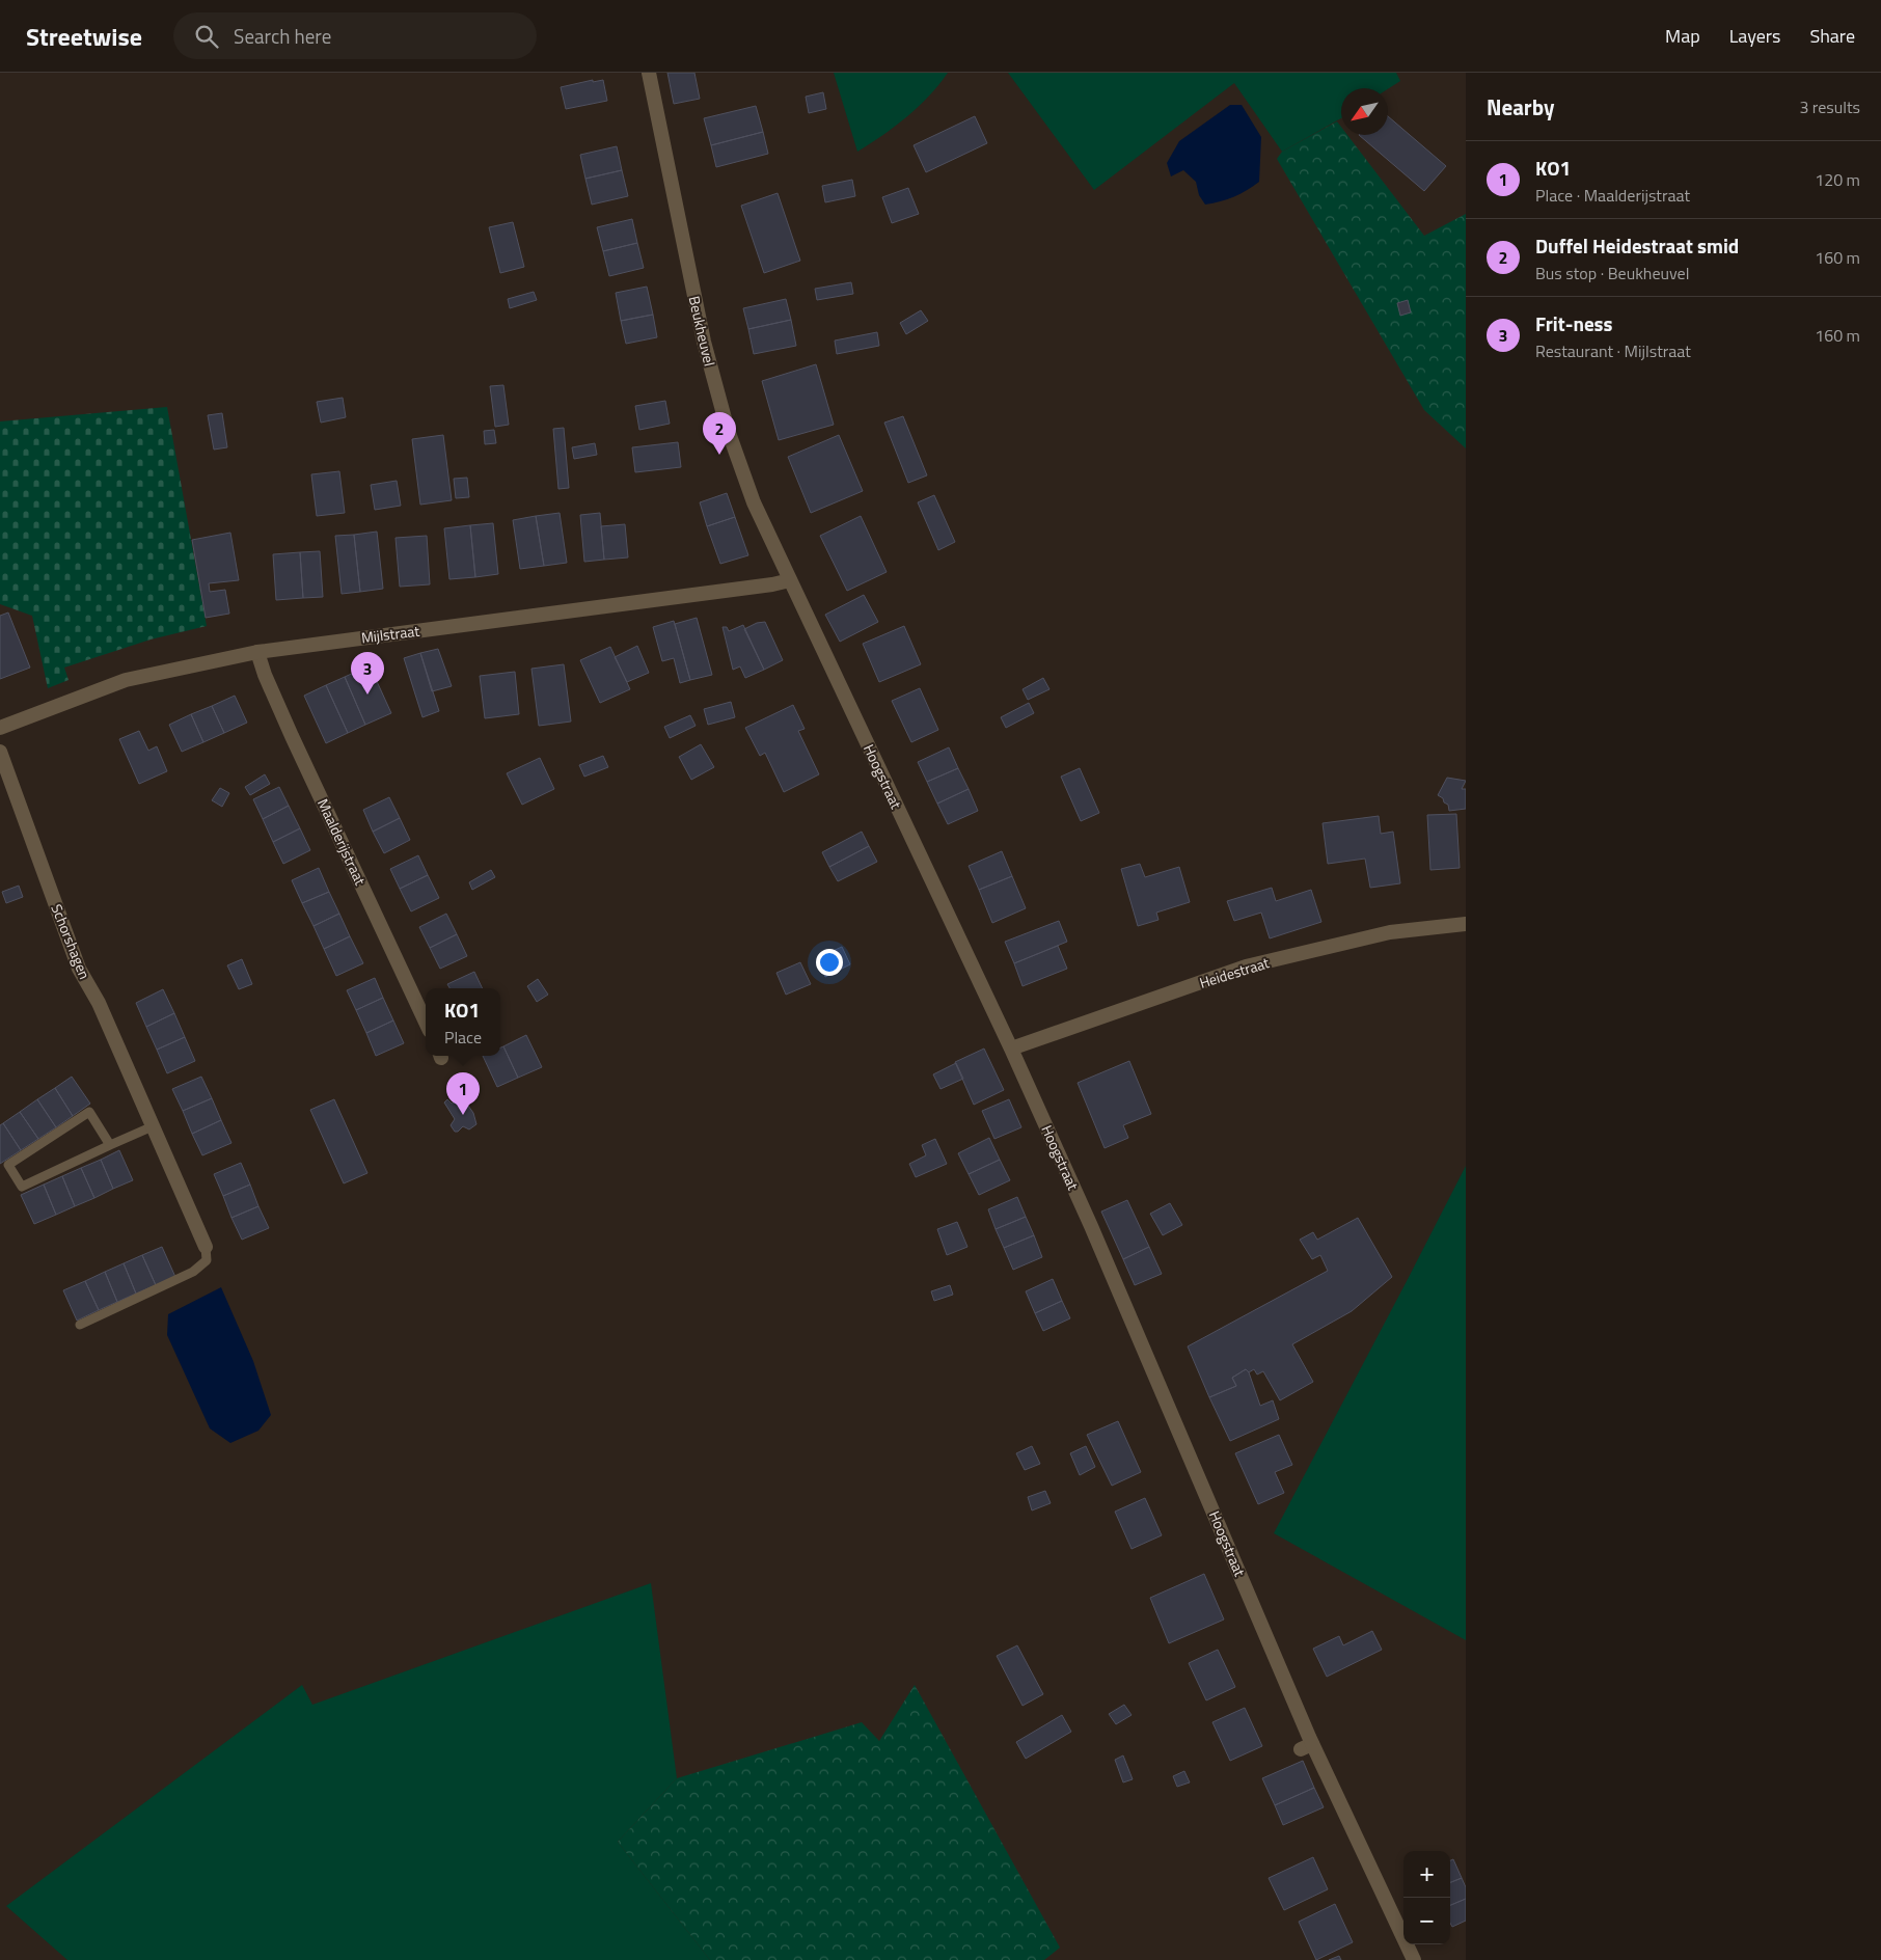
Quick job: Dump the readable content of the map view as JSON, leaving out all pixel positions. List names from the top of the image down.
{
  "streets": {
    "street": [
      "Beukheuvel",
      "Mijlstraat",
      "Hoogstraat",
      "Maalderijstraat",
      "Schorshagen",
      "Heidestraat"
    ]
  },
  "crossings": [
    ["Beukheuvel", "Mijlstraat"],
    ["Beukheuvel", "Hoogstraat"],
    ["Mijlstraat", "Hoogstraat"],
    ["Mijlstraat", "Maalderijstraat"],
    ["Hoogstraat", "Heidestraat"]
  ],
  "north": "bottom left",
  "page": {
    "header": "Streetwise",
    "search": "Search here",
    "nav": ["Map", "Layers", "Share"],
    "heading": ["Nearby", "3 results"],
    "list": [
      {
        "mark": "1",
        "name": "KO1",
        "note": "Place · Maalderijstraat",
        "value": "120 m"
      },
      {
        "mark": "2",
        "name": "Duffel Heidestraat smid",
        "note": "Bus stop · Beukheuvel",
        "value": "160 m"
      },
      {
        "mark": "3",
        "name": "Frit-ness",
        "note": "Restaurant · Mijlstraat",
        "value": "160 m"
      }
    ],
    "pins": ["2", "3", "1"],
    "popup": ["KO1", "Place"],
    "map_buttons": ["+", "−"]
  }
}
